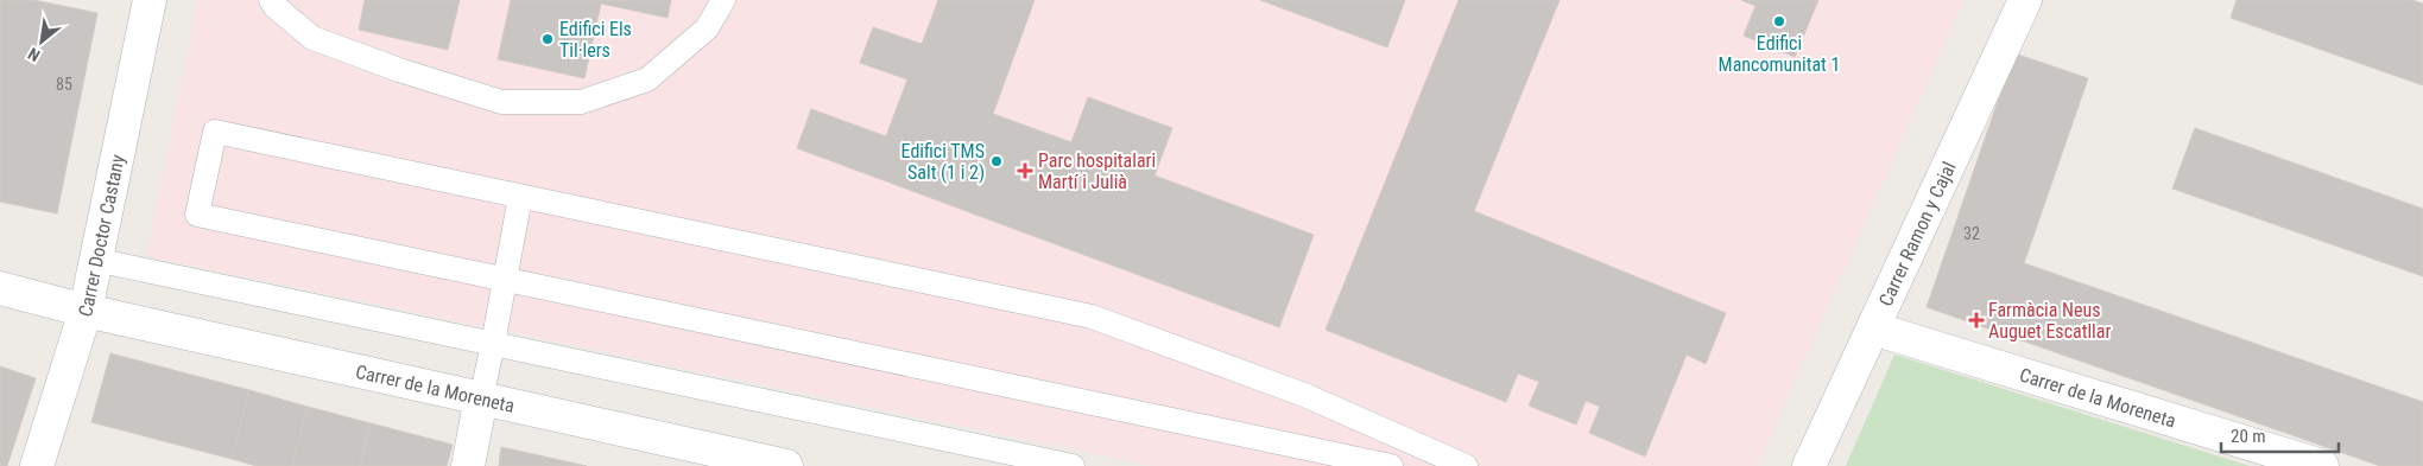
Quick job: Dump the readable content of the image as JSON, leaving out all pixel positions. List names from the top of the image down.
{
  "streets": {
    "street": ["Carrer Ramon y Cajal", "Carrer Doctor Castany", "Carrer de la Moreneta"]
  },
  "crossings": [
    ["Carrer Ramon y Cajal", "Carrer de la Moreneta"],
    ["Carrer Doctor Castany", "Carrer de la Moreneta"]
  ],
  "places": {
    "other": ["Edifici Mancomunitat 1", "Edifici Els Til·lers", "Edifici TMS Salt (1 i 2)"],
    "health": ["Parc hospitalari Martí i Julià", "Farmàcia Neus Auguet Escatllar"]
  },
  "house_numbers": ["85", "32"],
  "scale_bar": "20 m",
  "north": "bottom left"
}
